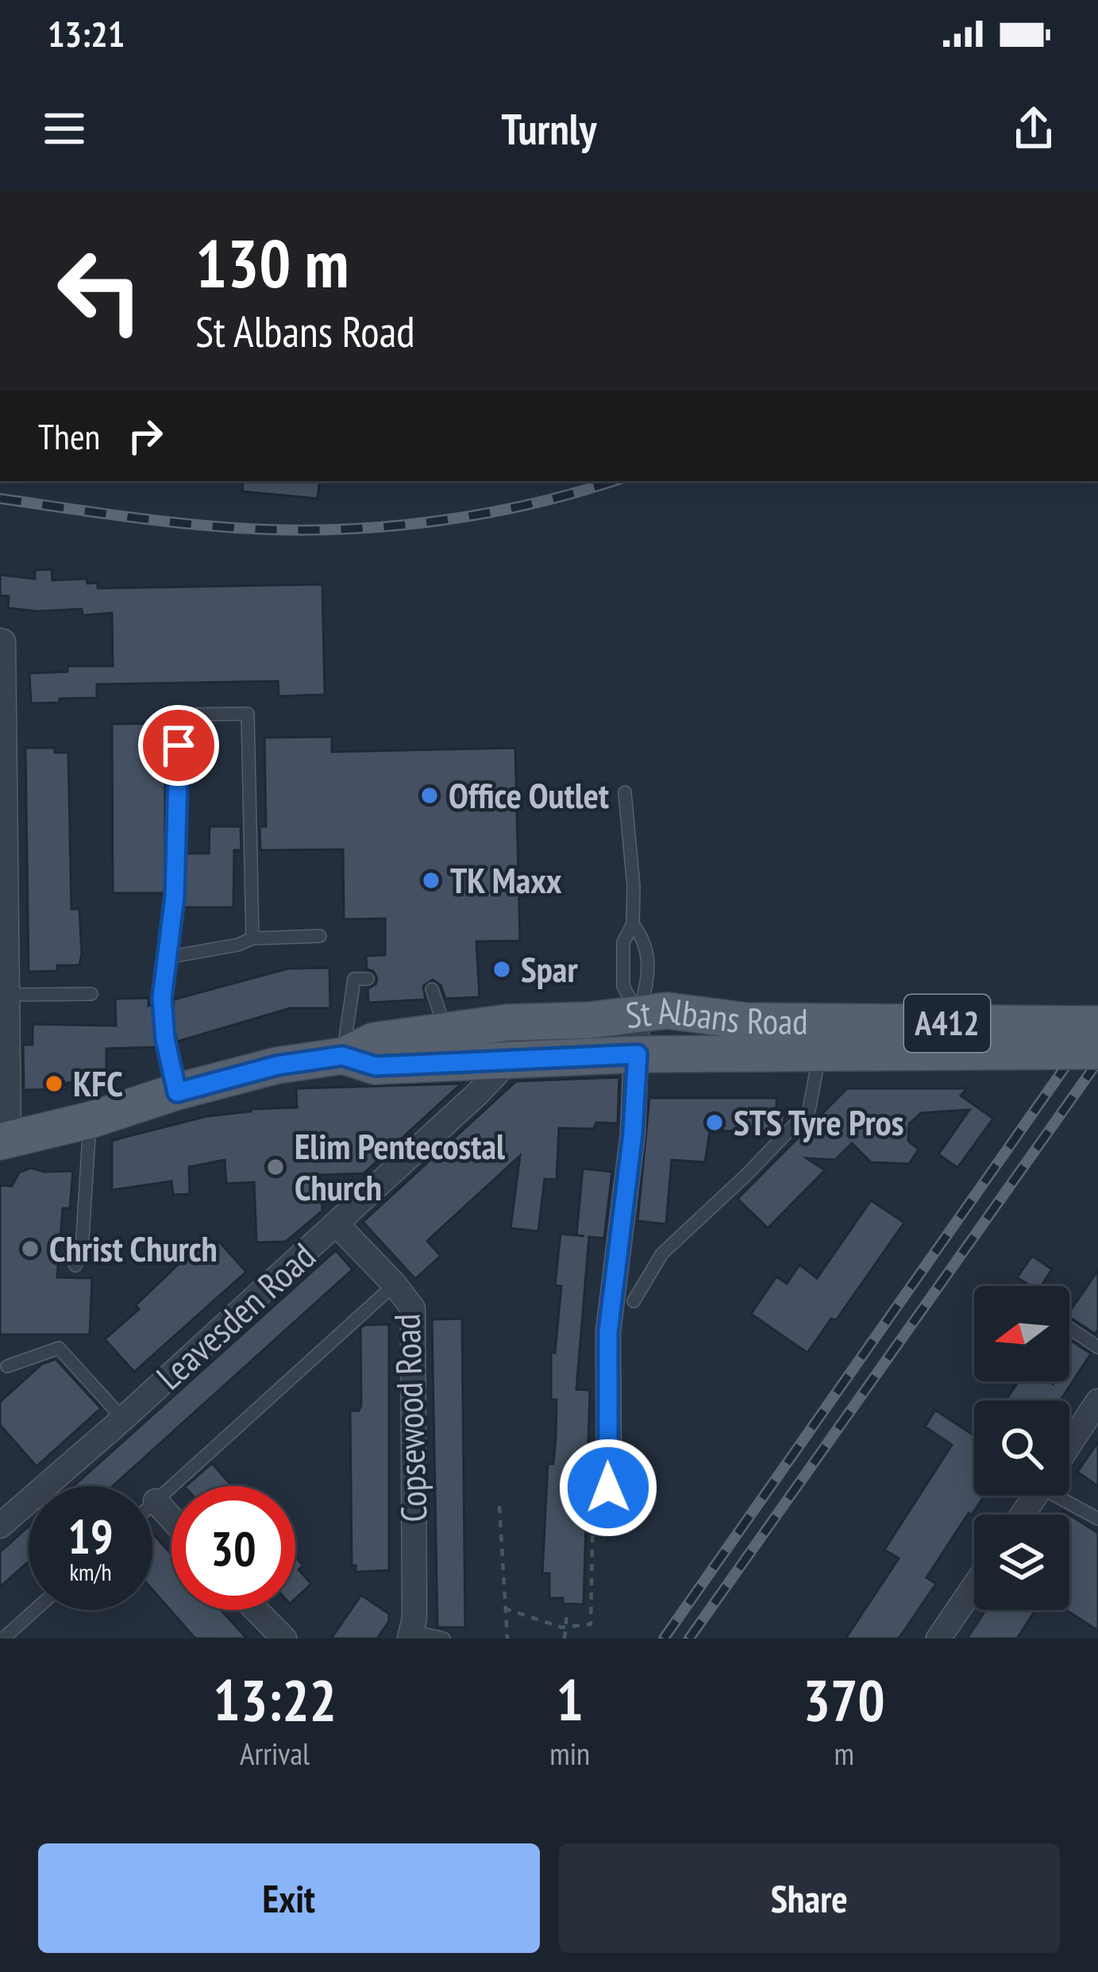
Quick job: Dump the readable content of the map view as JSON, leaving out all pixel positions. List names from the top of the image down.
{
  "streets": {
    "main road": ["St Albans Road", "A412"],
    "street": ["Leavesden Road", "Copsewood Road"]
  },
  "crossings": [
    ["St Albans Road", "Leavesden Road"],
    ["Leavesden Road", "Copsewood Road"]
  ],
  "places": [
    "Office Outlet",
    "TK Maxx",
    "Spar",
    "KFC",
    "STS Tyre Pros",
    "Elim Pentecostal Church",
    "Christ Church"
  ],
  "north": "left",
  "page": {
    "status": "13:21",
    "header": "Turnly",
    "turn": ["130 m", "St Albans Road"],
    "then": "Then",
    "speed": "19 km/h",
    "limit": "30",
    "eta": [
      "13:22",
      "Arrival",
      "1",
      "min",
      "370",
      "m"
    ],
    "buttons": ["Exit", "Share"]
  }
}
